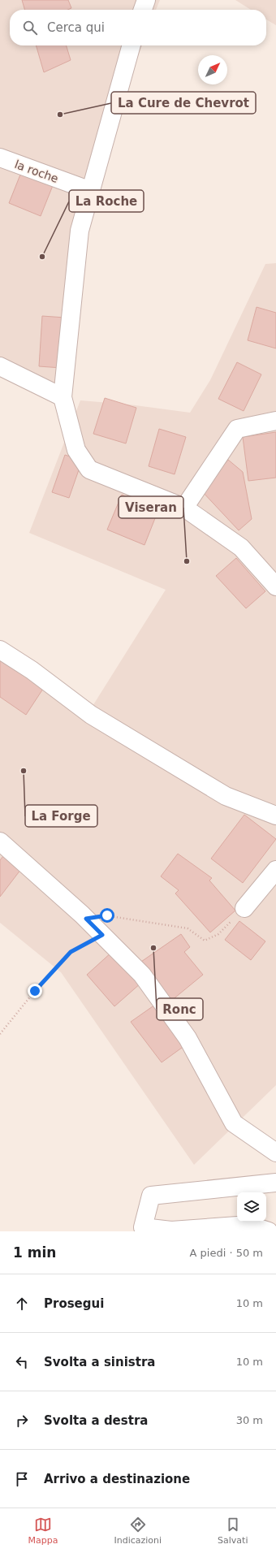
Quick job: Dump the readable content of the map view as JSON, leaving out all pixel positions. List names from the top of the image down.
{
  "streets": {
    "street": ["la roche"]
  },
  "places": [
    "La Cure de Chevrot",
    "La Roche",
    "Viseran",
    "La Forge",
    "Ronc"
  ],
  "north": "top right",
  "page": {
    "search": "Cerca qui",
    "heading": ["1 min", "A piedi · 50 m"],
    "list": [
      ["Prosegui", "10 m"],
      ["Svolta a sinistra", "10 m"],
      ["Svolta a destra", "30 m"],
      "Arrivo a destinazione"
    ],
    "nav": ["Mappa", "Indicazioni", "Salvati"]
  }
}
